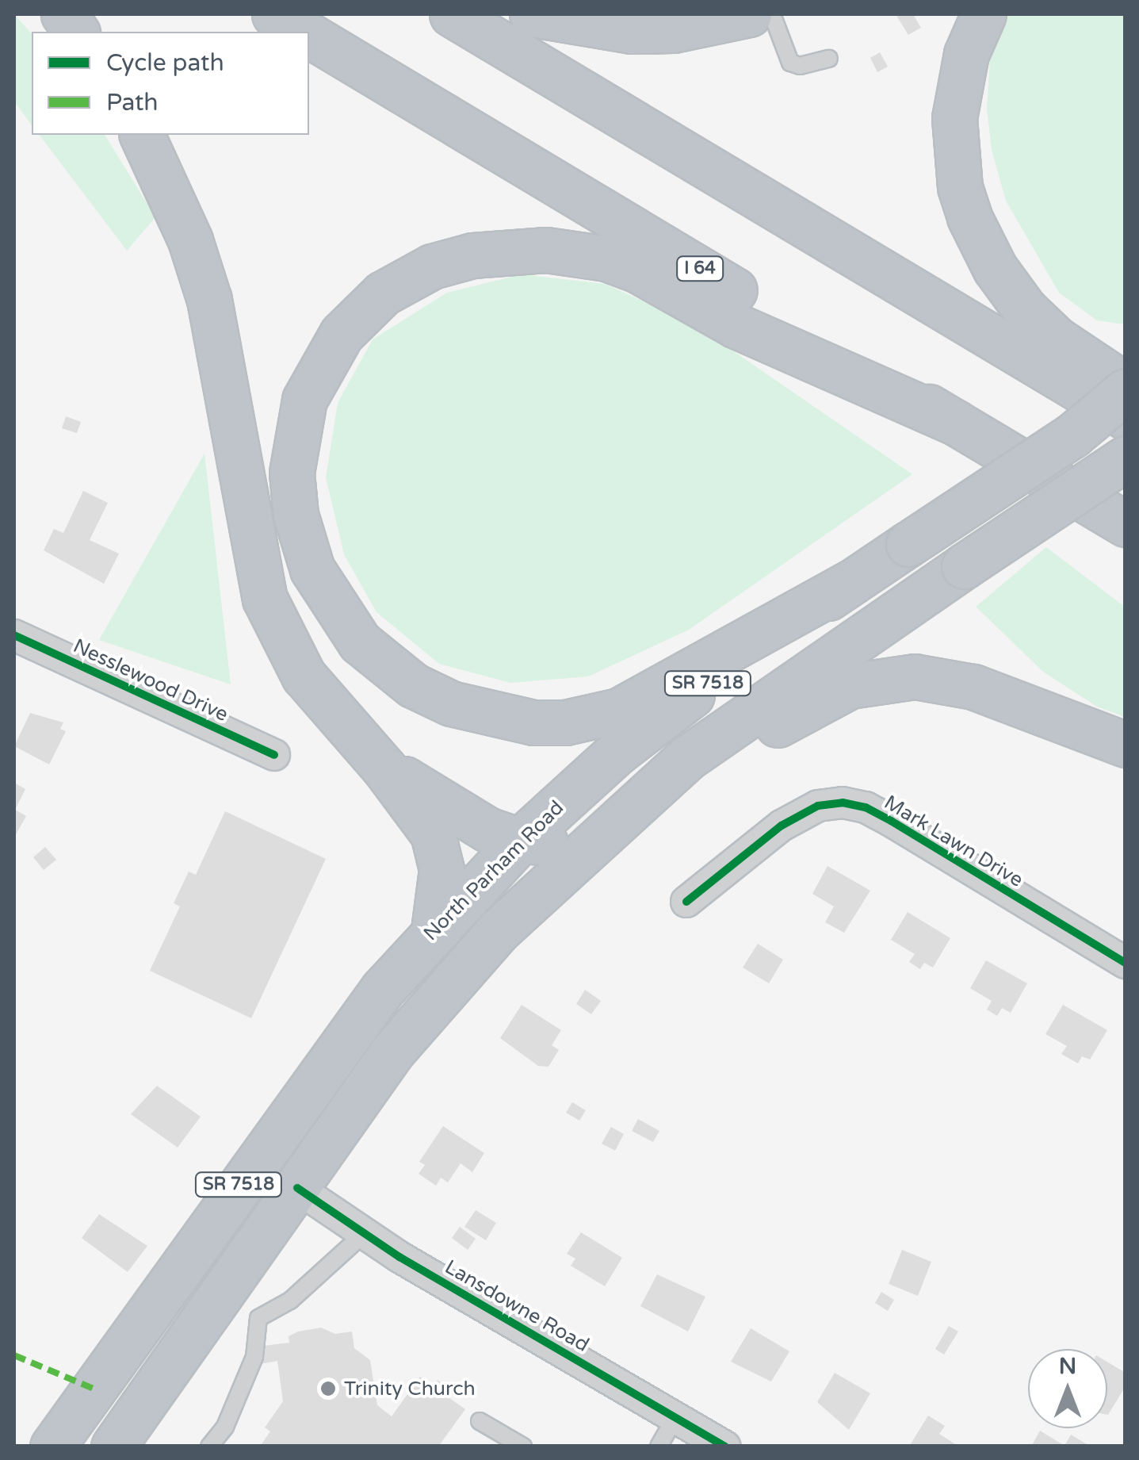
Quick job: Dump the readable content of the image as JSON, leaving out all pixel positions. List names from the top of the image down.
{
  "streets": {
    "highway": ["I 64", "SR 7518", "North Parham Road"],
    "street": ["Nesslewood Drive", "Mark Lawn Drive", "Lansdowne Road"]
  },
  "crossings": [
    ["SR 7518", "Lansdowne Road"]
  ],
  "places": ["Trinity Church"],
  "legend": ["Cycle path", "Path"],
  "north": "top"
}
